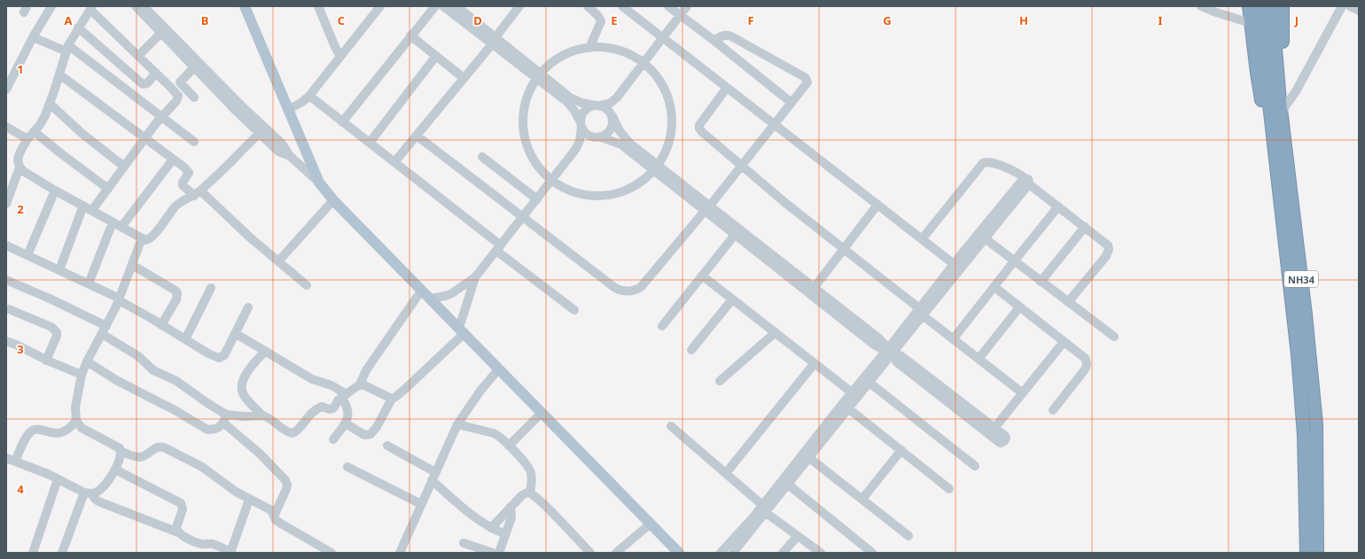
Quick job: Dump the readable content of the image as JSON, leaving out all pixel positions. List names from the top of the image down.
{
  "streets": {
    "highway": ["NH34"]
  },
  "grid": {
    "columns": [
      "A",
      "B",
      "C",
      "D",
      "E",
      "F",
      "G",
      "H",
      "I",
      "J"
    ],
    "rows": [
      "1",
      "2",
      "3",
      "4"
    ]
  }
}
